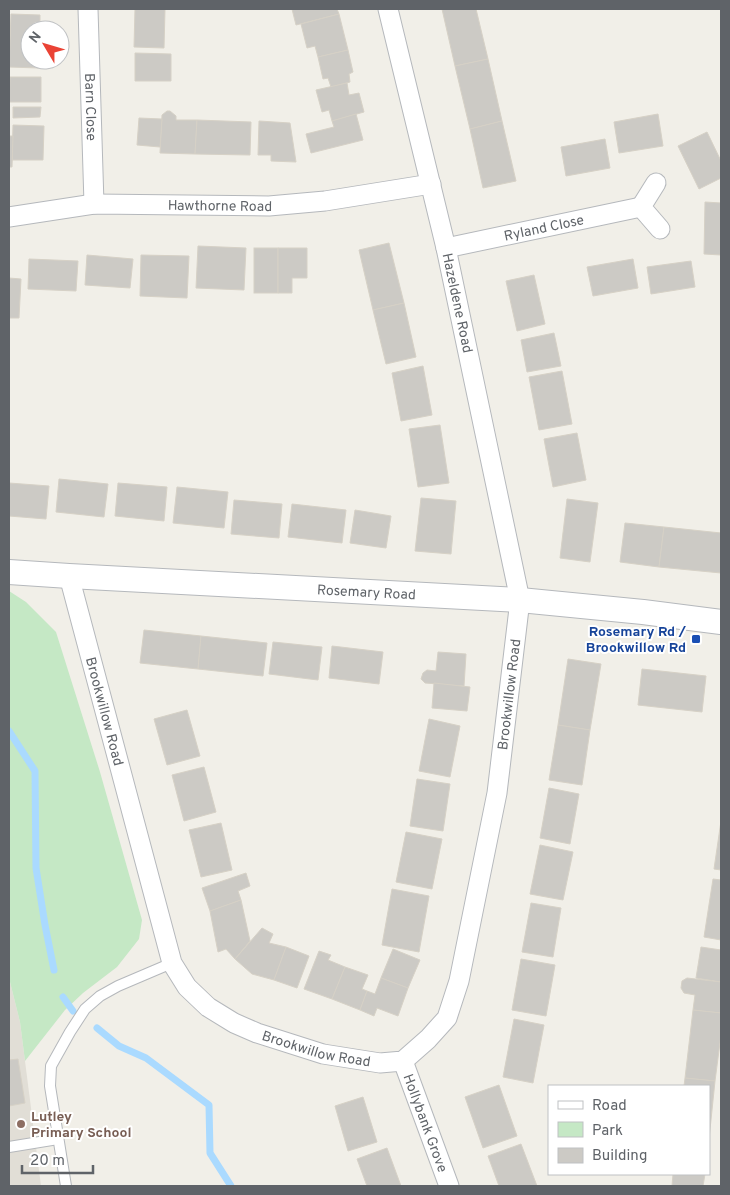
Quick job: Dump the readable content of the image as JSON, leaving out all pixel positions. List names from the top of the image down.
{
  "streets": {
    "street": [
      "Barn Close",
      "Hawthorne Road",
      "Ryland Close",
      "Hazeldene Road",
      "Rosemary Road",
      "Brookwillow Road",
      "Hollybank Grove"
    ]
  },
  "crossings": [
    ["Barn Close", "Hawthorne Road"],
    ["Hawthorne Road", "Hazeldene Road"],
    ["Ryland Close", "Hazeldene Road"],
    ["Hazeldene Road", "Rosemary Road"],
    ["Hazeldene Road", "Brookwillow Road"],
    ["Rosemary Road", "Brookwillow Road"],
    ["Brookwillow Road", "Hollybank Grove"]
  ],
  "places": {
    "transit": ["Rosemary Rd / Brookwillow Rd"],
    "other": ["Lutley Primary School"]
  },
  "legend": ["Road", "Park", "Building"],
  "scale_bar": "20 m",
  "north": "top left"
}
